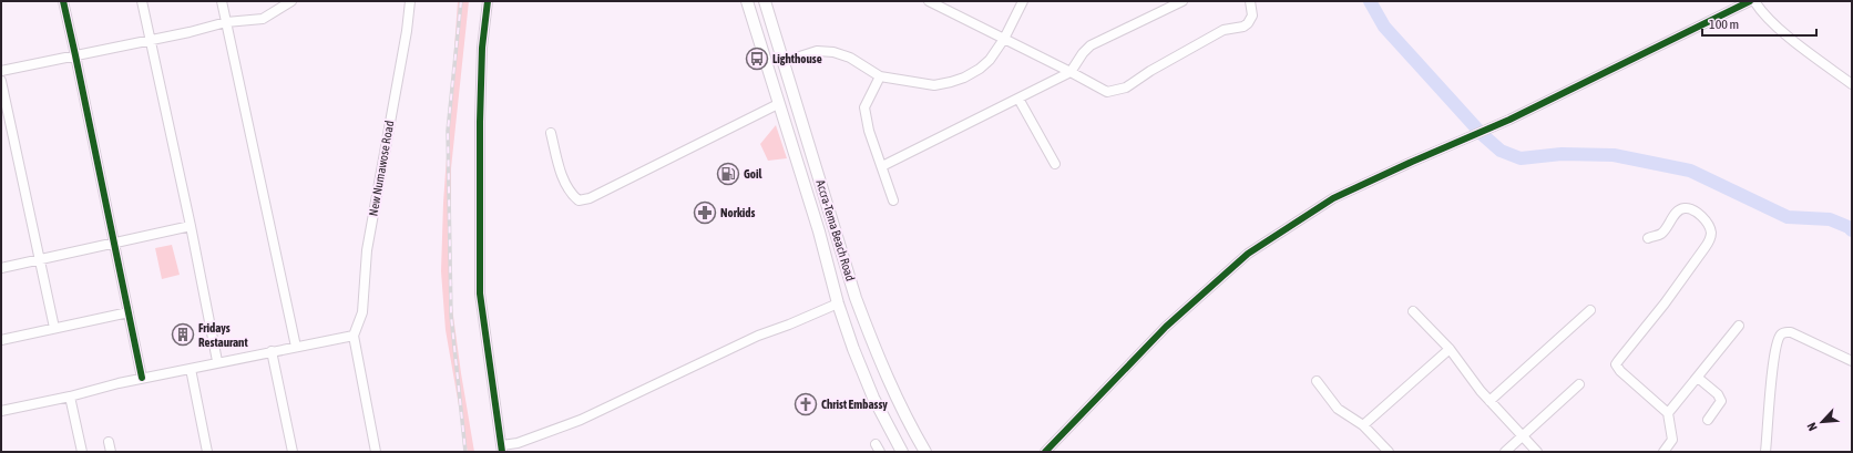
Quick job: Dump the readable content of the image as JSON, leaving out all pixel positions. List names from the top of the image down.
{
  "streets": {
    "main road": ["Accra-Tema Beach Road"],
    "street": ["New Numawose Road"]
  },
  "places": {
    "bus stop": ["Lighthouse"],
    "fuel station": ["Goil"],
    "pharmacy": ["Norkids"],
    "building": ["Fridays Restaurant"],
    "church": ["Christ Embassy"]
  },
  "scale_bar": "100 m",
  "north": "bottom left"
}
